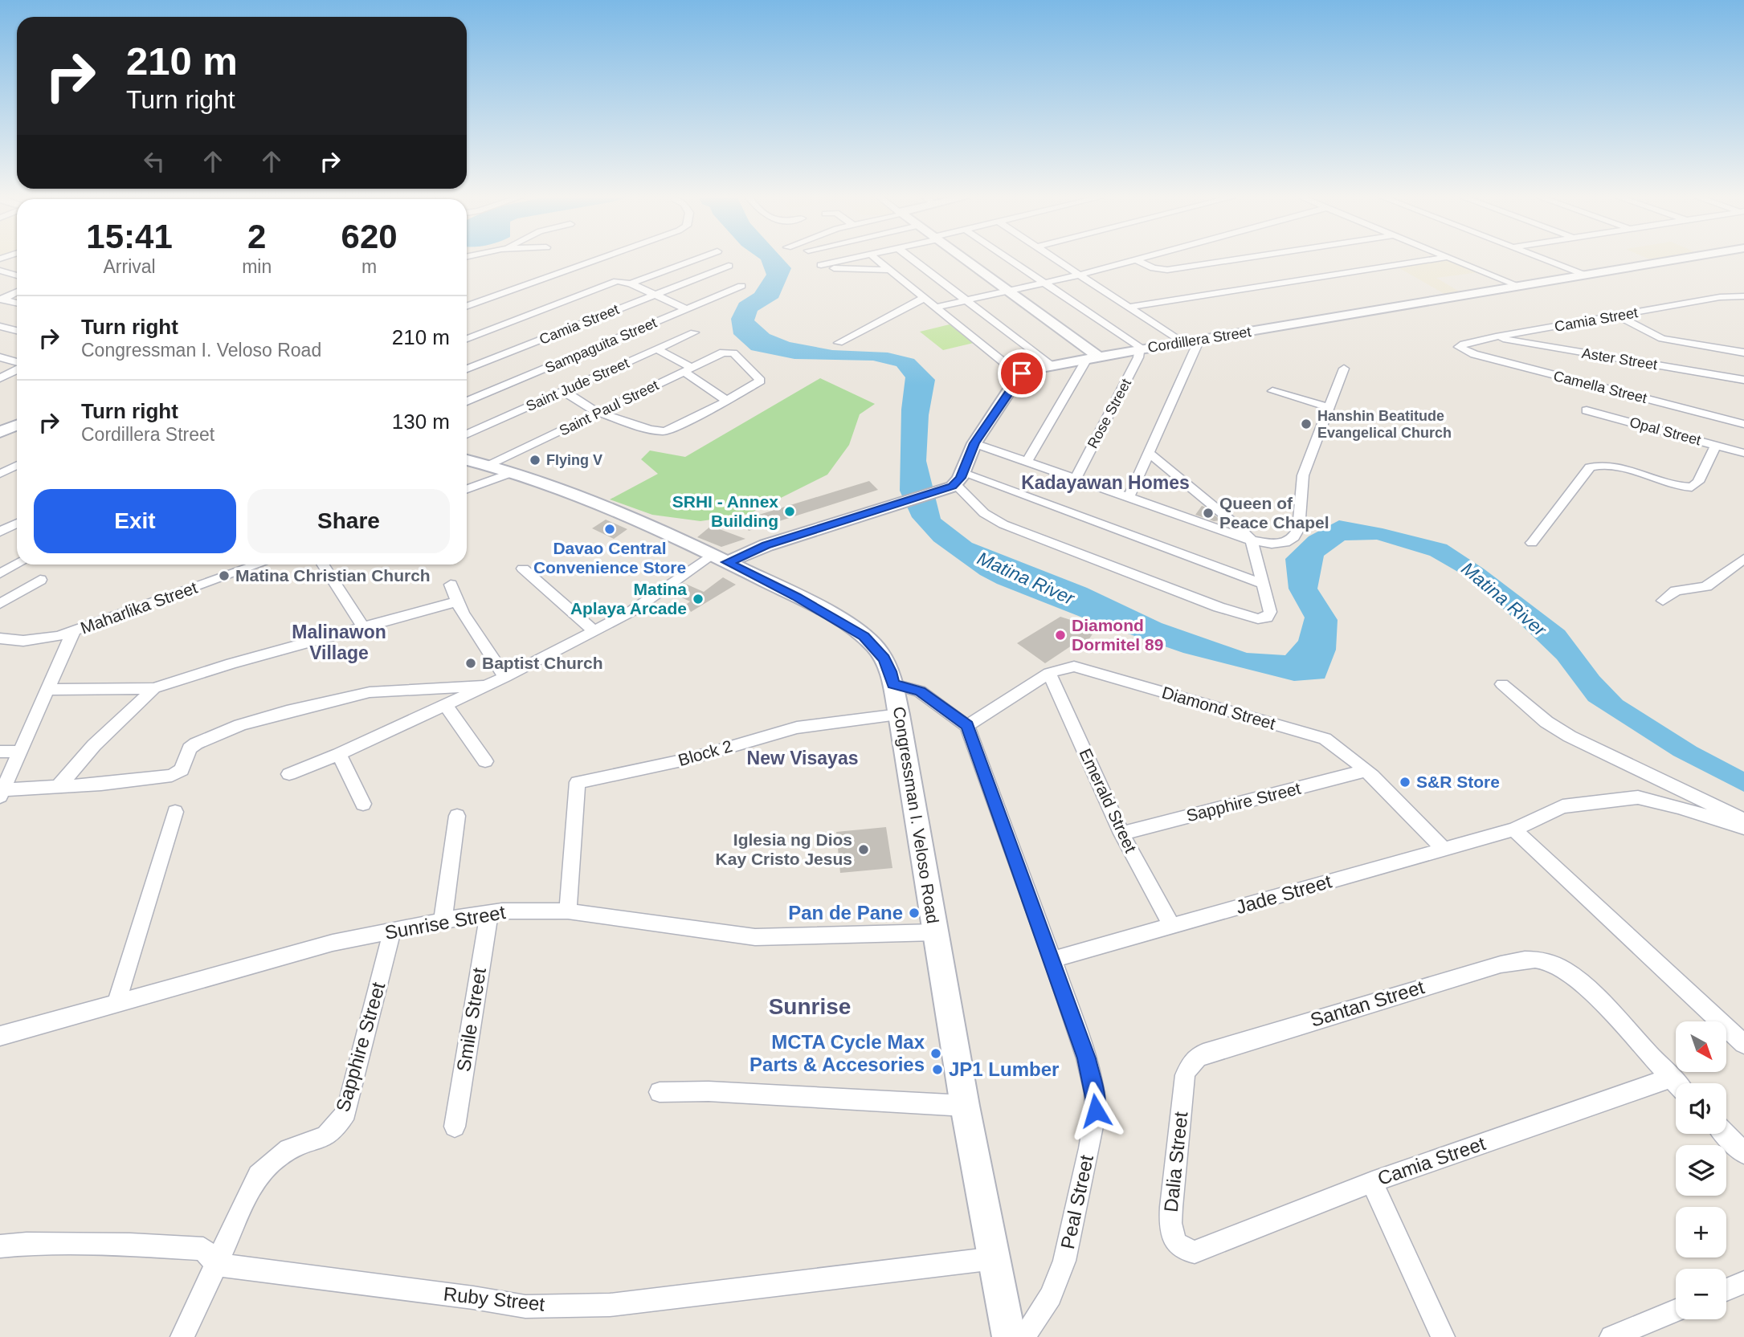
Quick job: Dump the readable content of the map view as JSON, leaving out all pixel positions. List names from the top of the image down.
{
  "streets": {
    "street": [
      "Camia Street",
      "Cordillera Street",
      "Sampaguita Street",
      "Aster Street",
      "Saint Jude Street",
      "Camella Street",
      "Saint Paul Street",
      "Rose Street",
      "Opal Street",
      "Maharlika Street",
      "Diamond Street",
      "Block 2",
      "Emerald Street",
      "Sapphire Street",
      "Congressman I. Veloso Road",
      "Jade Street",
      "Sunrise Street",
      "Santan Street",
      "Smile Street",
      "Dalia Street",
      "Peal Street",
      "Ruby Street"
    ]
  },
  "crossings": [
    ["Camia Street", "Aster Street"],
    ["Camia Street", "Camella Street"],
    ["Camia Street", "Santan Street"],
    ["Camia Street", "Dalia Street"],
    ["Cordillera Street", "Rose Street"],
    ["Saint Paul Street", "Congressman I. Veloso Road"],
    ["Diamond Street", "Emerald Street"],
    ["Diamond Street", "Sapphire Street"],
    ["Diamond Street", "Jade Street"],
    ["Diamond Street", "Peal Street"],
    ["Block 2", "Congressman I. Veloso Road"],
    ["Block 2", "Sunrise Street"],
    ["Emerald Street", "Sapphire Street"],
    ["Emerald Street", "Jade Street"],
    ["Sapphire Street", "Sunrise Street"],
    ["Sapphire Street", "Ruby Street"],
    ["Congressman I. Veloso Road", "Sunrise Street"],
    ["Congressman I. Veloso Road", "Ruby Street"],
    ["Jade Street", "Peal Street"],
    ["Sunrise Street", "Smile Street"],
    ["Santan Street", "Dalia Street"]
  ],
  "districts": [
    "Kadayawan Homes",
    "Malinawon Village",
    "New Visayas",
    "Sunrise"
  ],
  "water": ["Matina River"],
  "places": [
    "Hanshin Beatitude Evangelical Church",
    "Flying V",
    "SRHI - Annex Building",
    "Queen of Peace Chapel",
    "Davao Central Convenience Store",
    "Matina Christian Church",
    "Matina Aplaya Arcade",
    "Diamond Dormitel 89",
    "Baptist Church",
    "S&R Store",
    "Iglesia ng Dios Kay Cristo Jesus",
    "Pan de Pane",
    "MCTA Cycle Max Parts & Accesories",
    "JP1 Lumber"
  ],
  "north": "bottom right",
  "page": {
    "turn": ["210 m", "Turn right"],
    "eta": [
      "15:41",
      "Arrival",
      "2",
      "min",
      "620",
      "m"
    ],
    "list": [
      {
        "name": "Turn right",
        "note": "Congressman I. Veloso Road",
        "value": "210 m"
      },
      {
        "name": "Turn right",
        "note": "Cordillera Street",
        "value": "130 m"
      }
    ],
    "buttons": ["Exit", "Share"],
    "map_buttons": ["+", "−"]
  }
}
